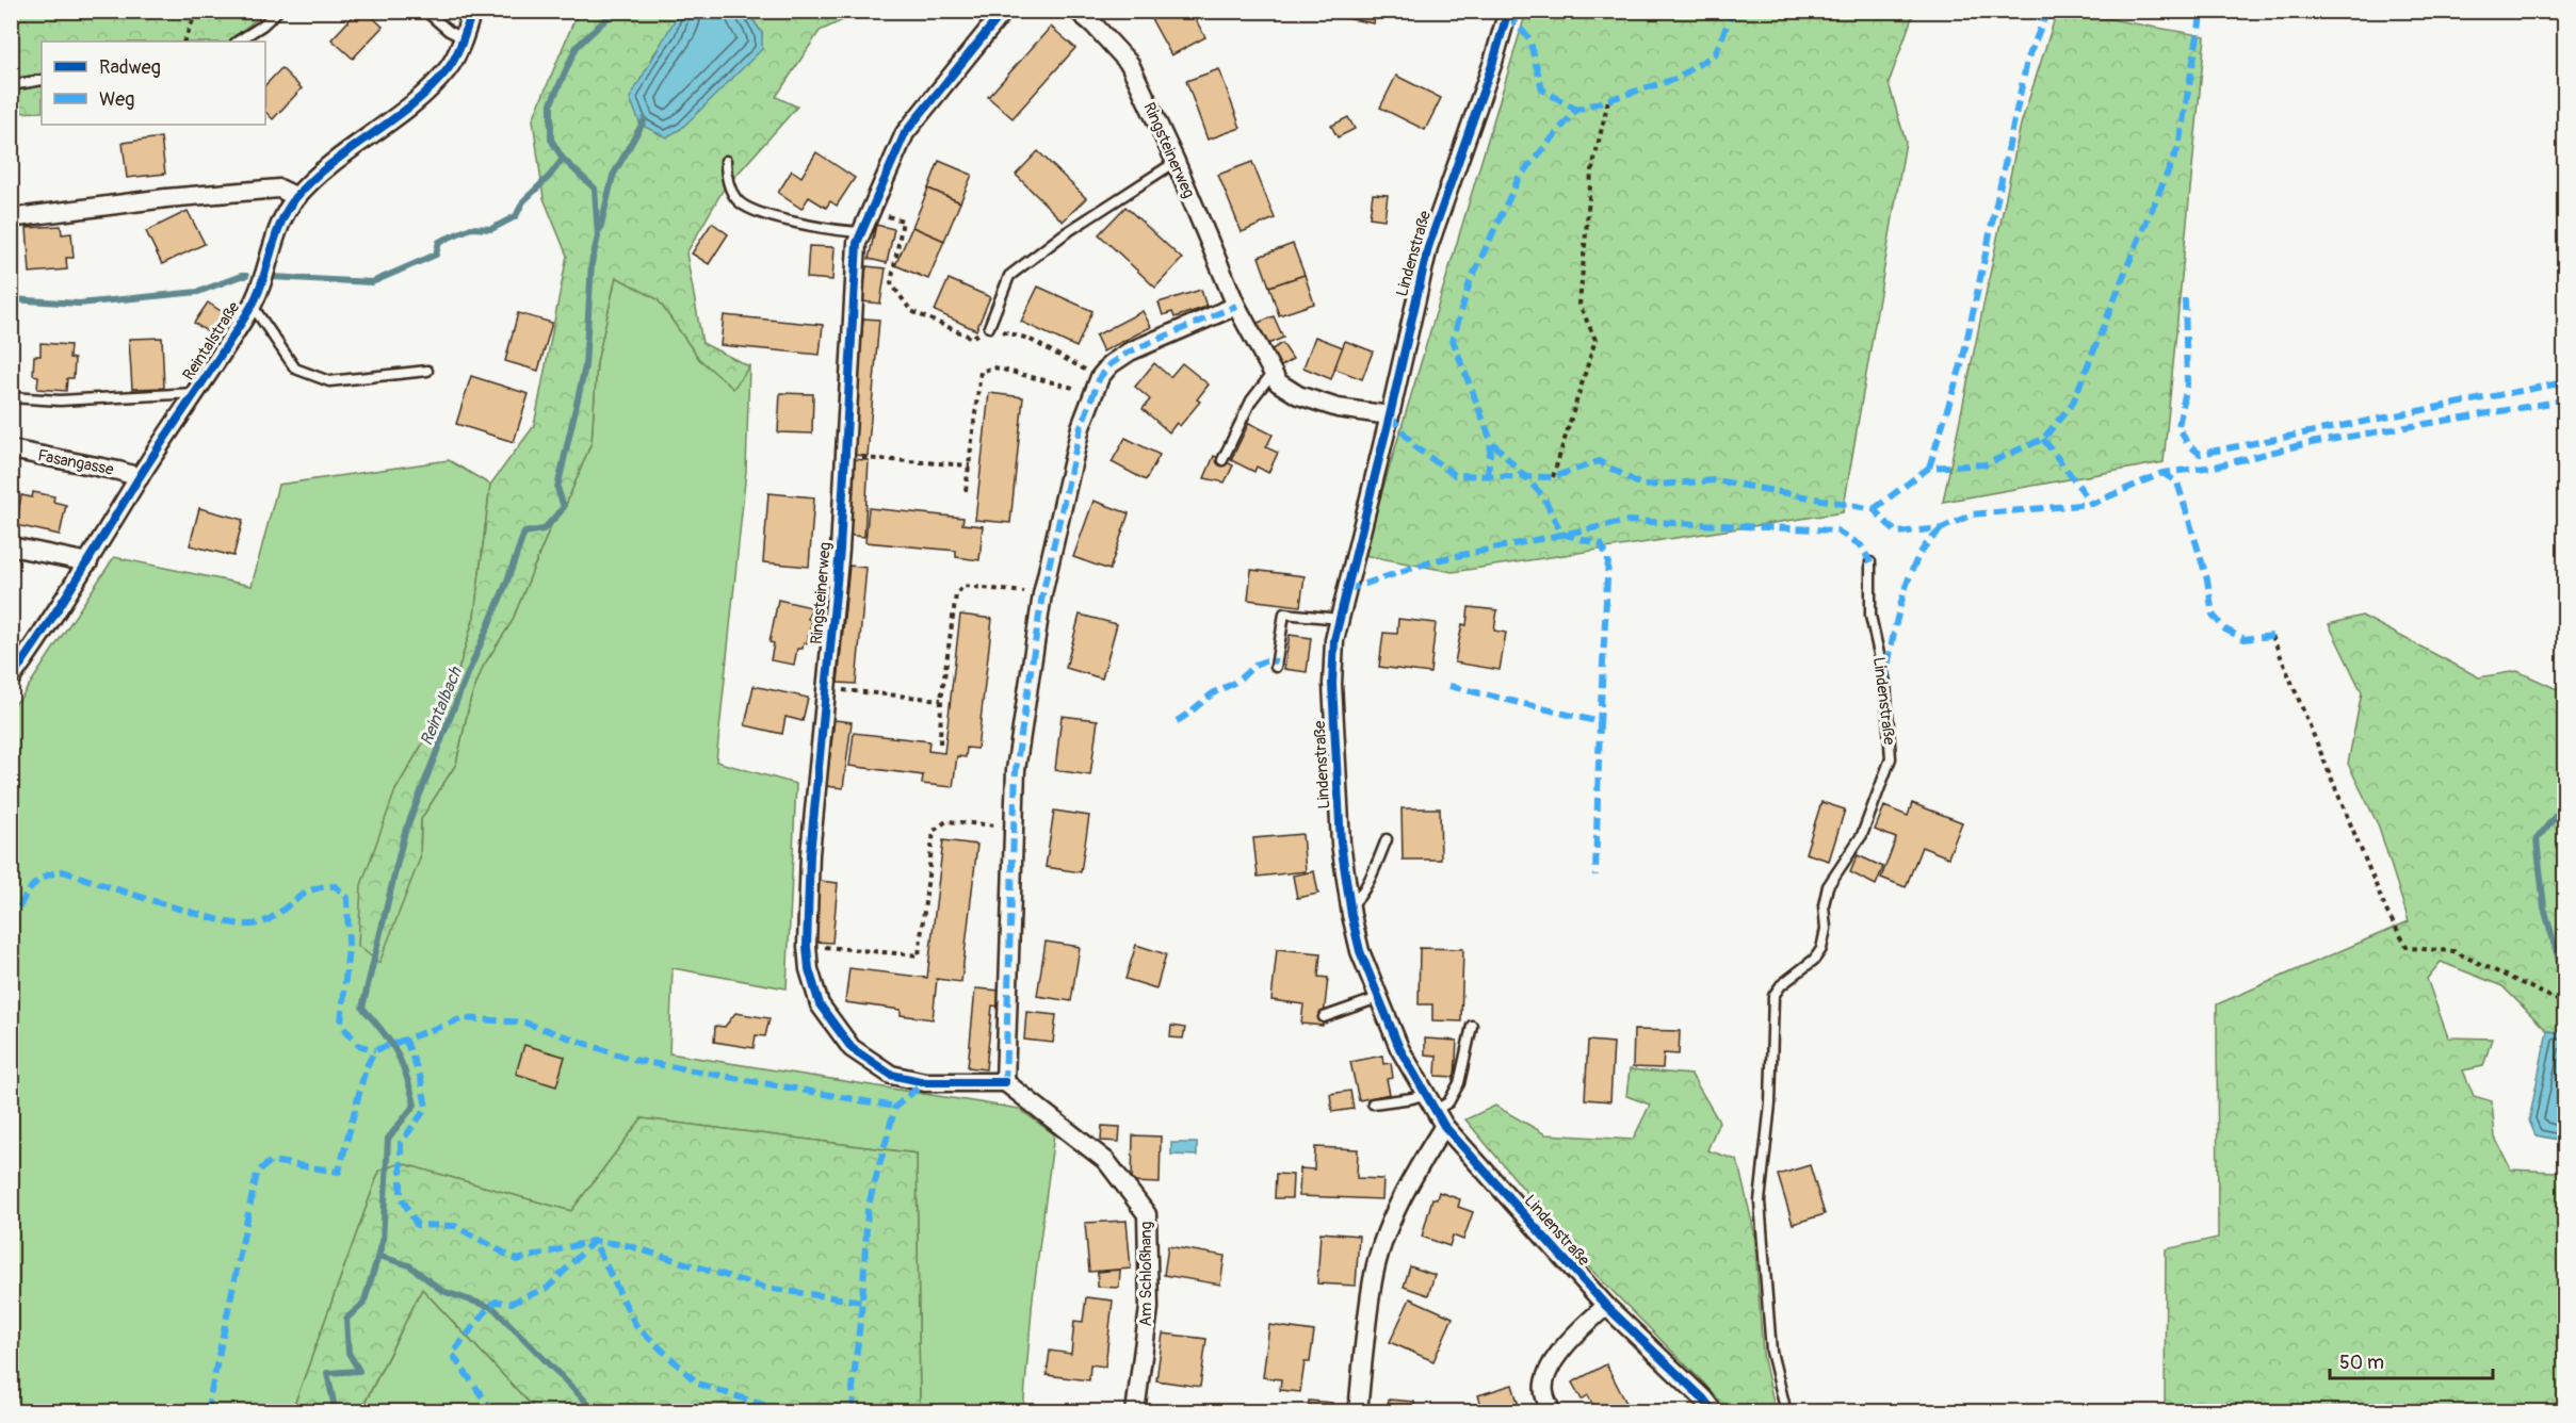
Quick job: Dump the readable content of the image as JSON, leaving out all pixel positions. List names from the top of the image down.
{
  "streets": {
    "street": [
      "Ringsteinerweg",
      "Lindenstraße",
      "Reintalstraße",
      "Fasangasse",
      "Am Schloßhang"
    ]
  },
  "crossings": [
    ["Ringsteinerweg", "Lindenstraße"],
    ["Ringsteinerweg", "Am Schloßhang"],
    ["Reintalstraße", "Fasangasse"]
  ],
  "water": ["Reintalbach"],
  "legend": ["Radweg", "Weg"],
  "scale_bar": "50 m"
}
